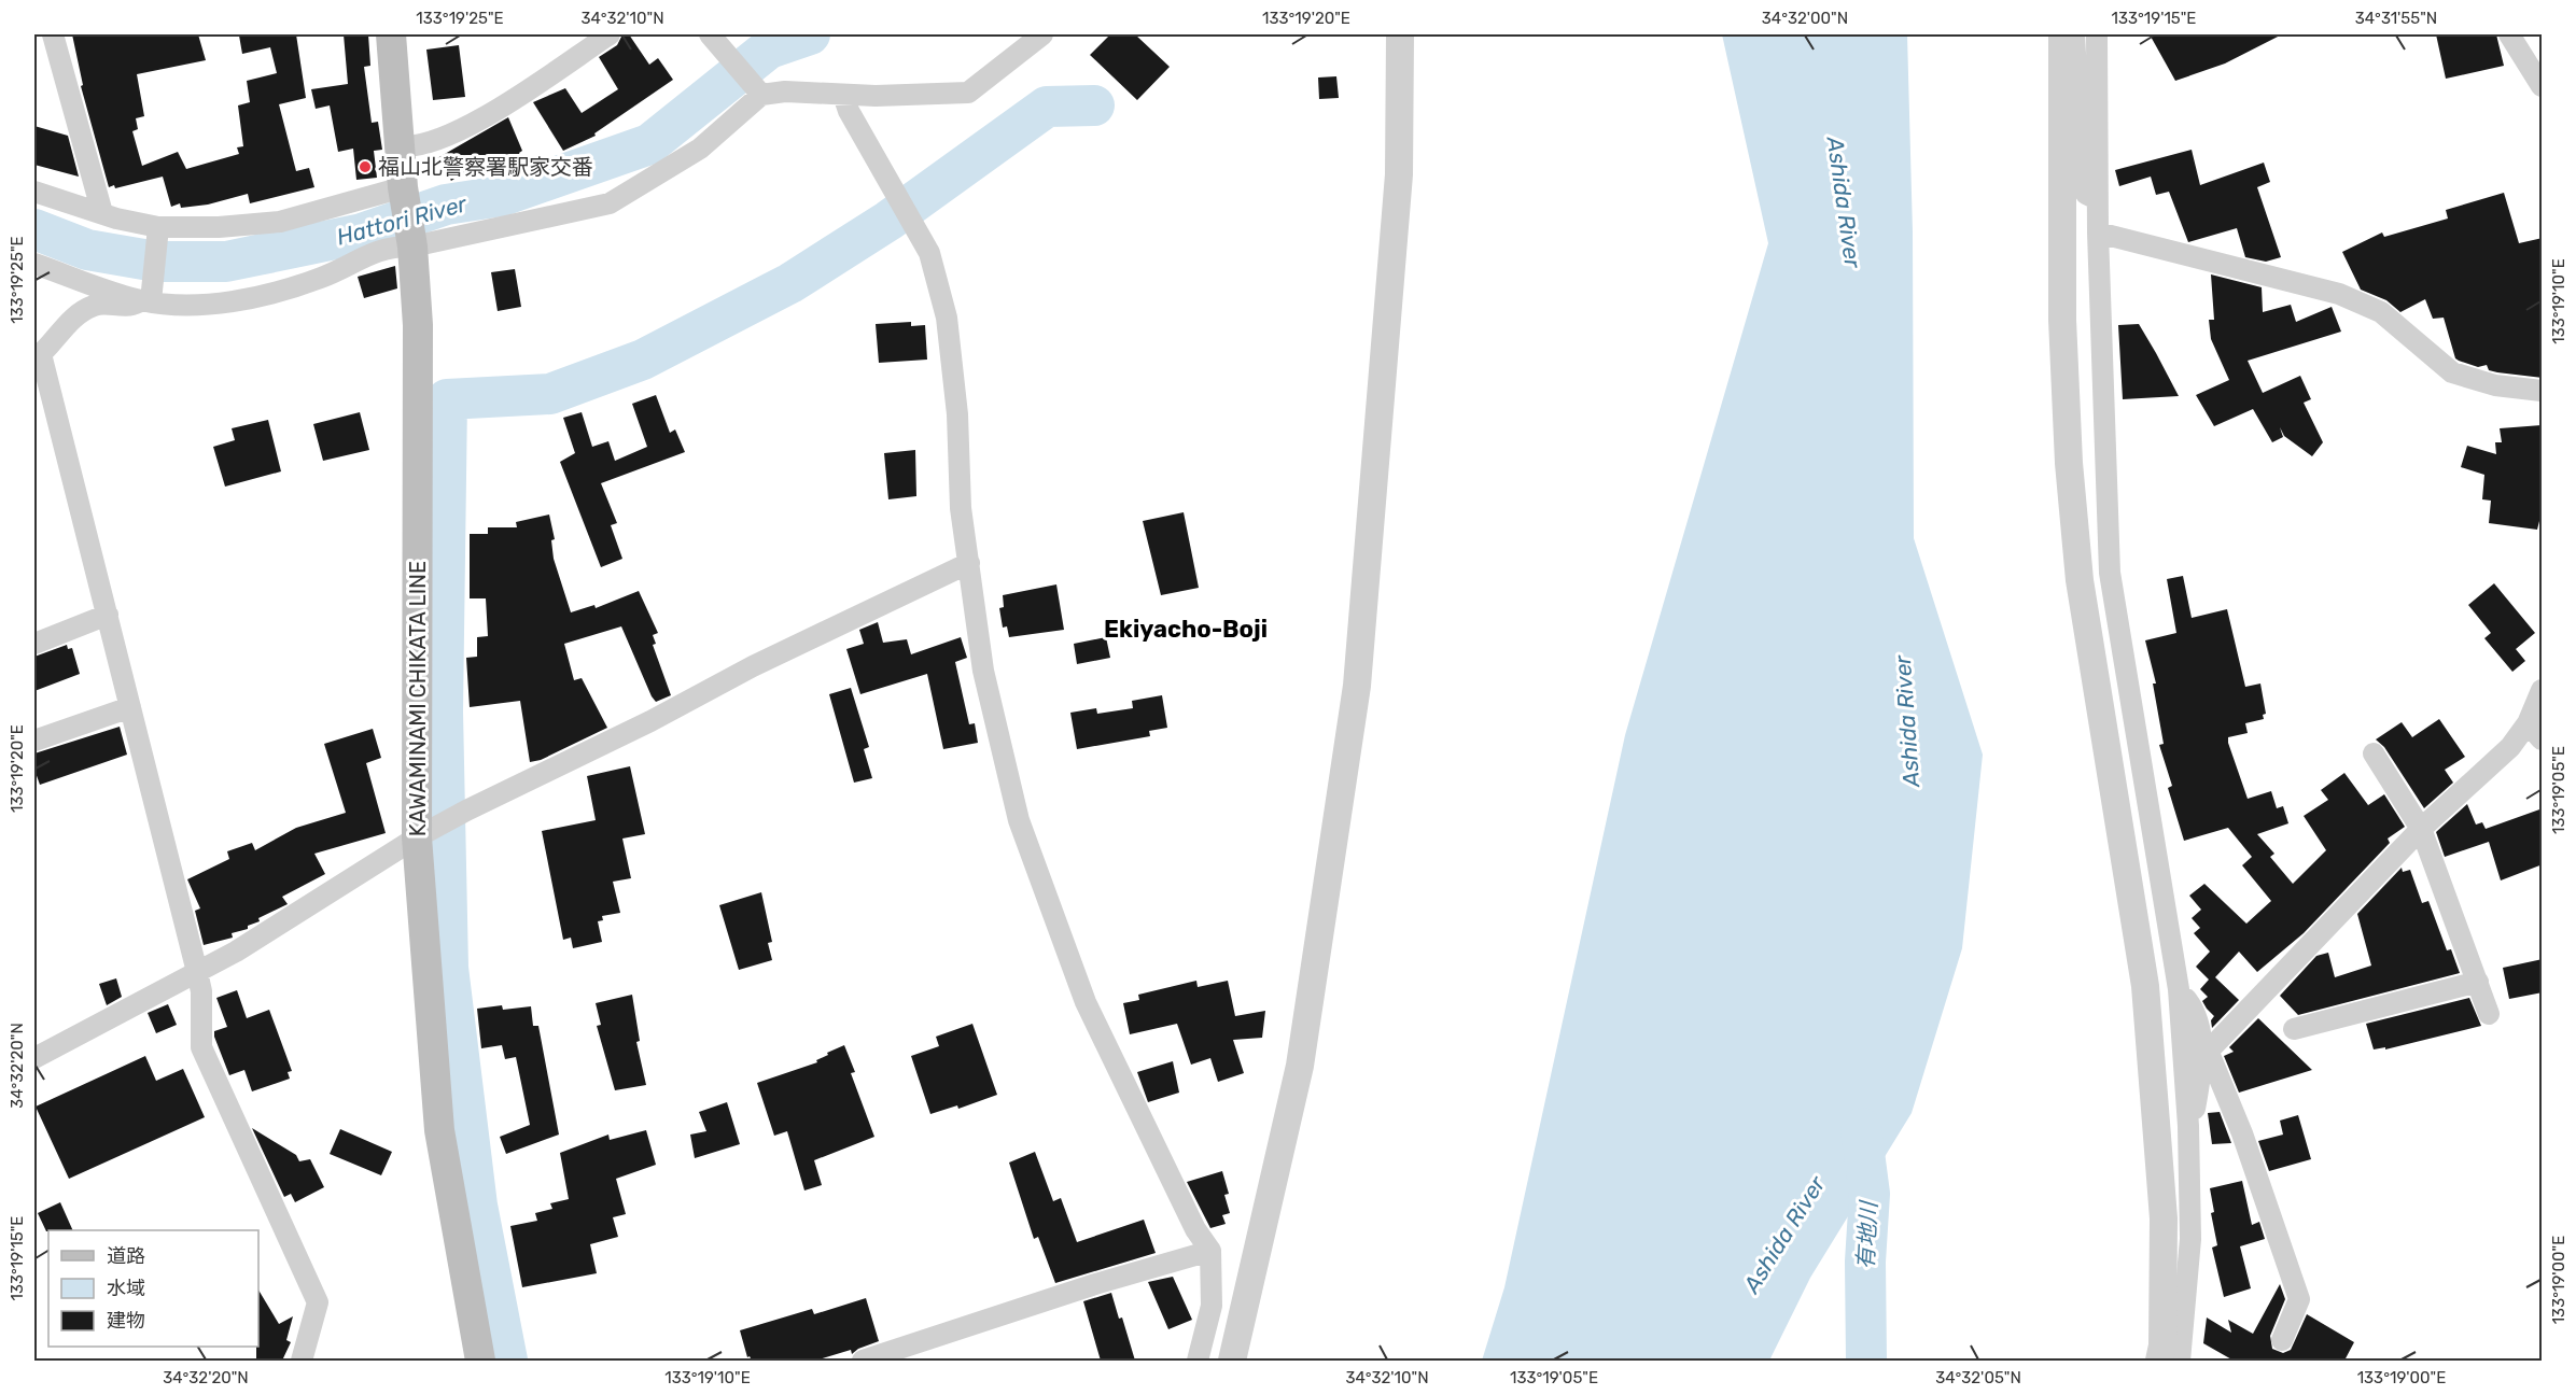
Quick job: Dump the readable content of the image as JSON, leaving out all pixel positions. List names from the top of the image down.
{
  "streets": {
    "main road": ["KAWAMINAMI CHIKATA LINE"]
  },
  "districts": ["Ekiyacho-Boji"],
  "water": ["Ashida River", "Hattori River", "有地川"],
  "places": ["福山北警察署駅家交番"],
  "legend": ["道路", "水域", "建物"],
  "coordinates": [
    "133°19'25\"E",
    "34°32'10\"N",
    "133°19'20\"E",
    "34°32'00\"N",
    "133°19'15\"E",
    "34°31'55\"N",
    "133°19'10\"E",
    "133°19'05\"E",
    "34°32'20\"N",
    "133°19'00\"E",
    "34°32'05\"N"
  ]
}
